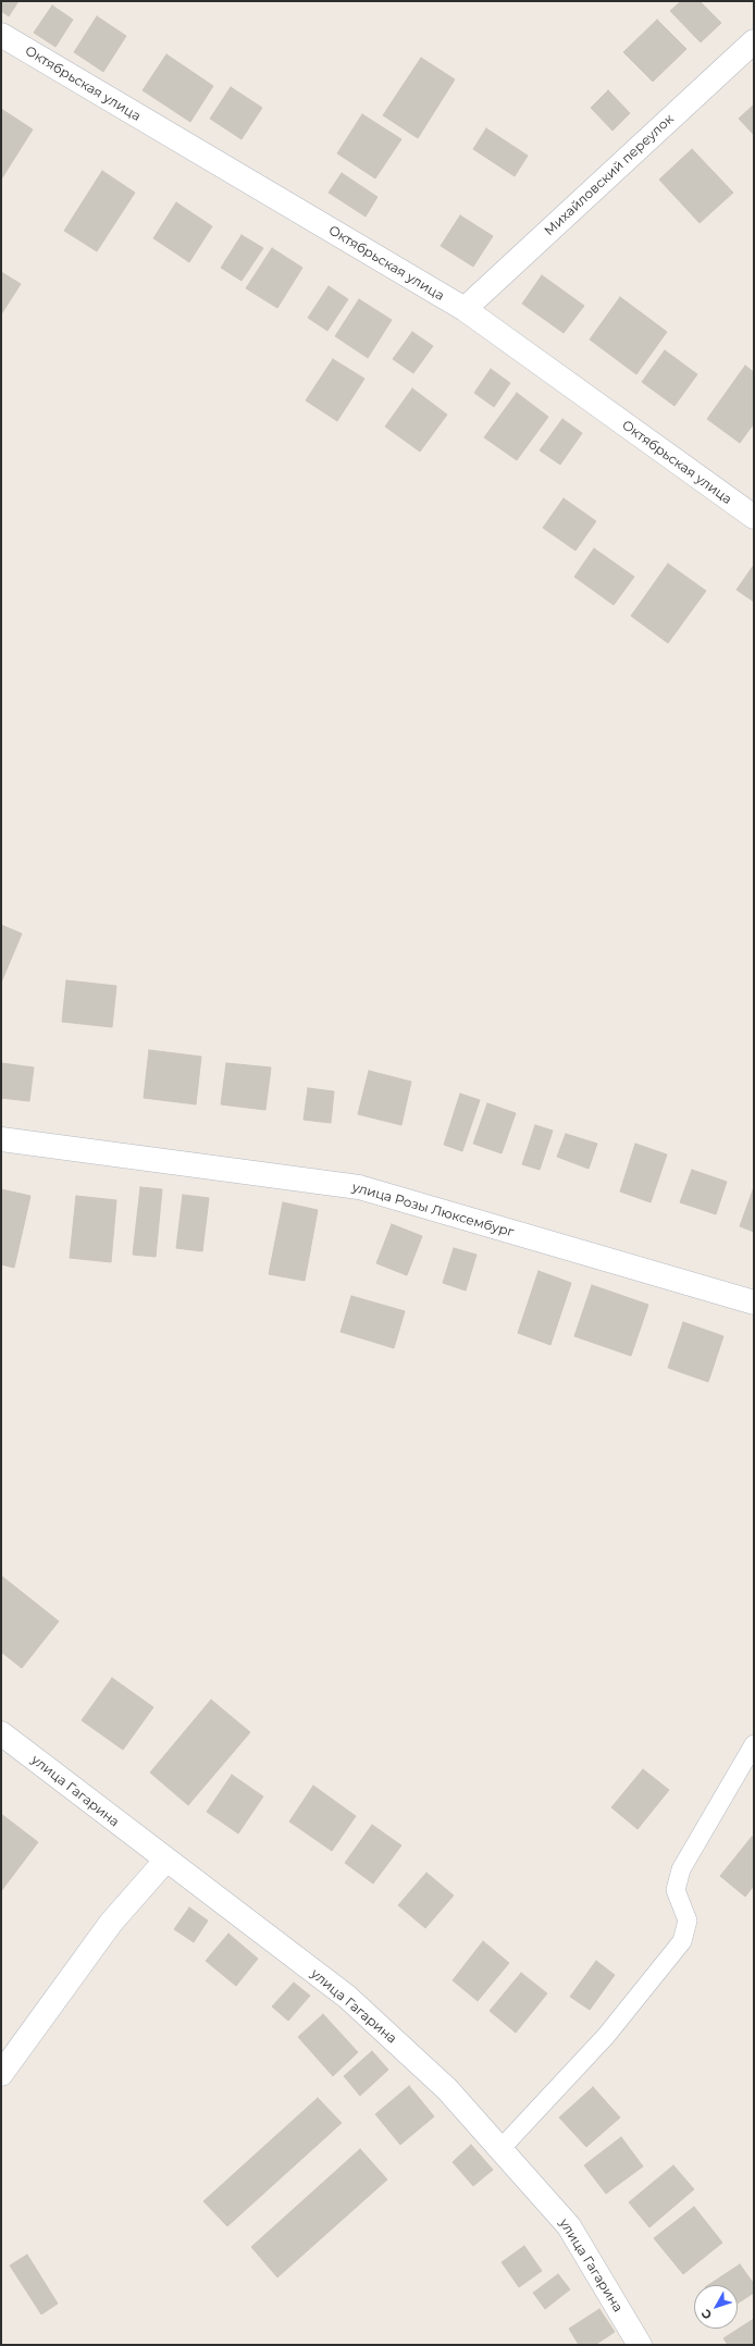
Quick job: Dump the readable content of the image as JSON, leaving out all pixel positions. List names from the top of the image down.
{
  "streets": {
    "street": [
      "Октябрьская улица",
      "Михайловский переулок",
      "улица Розы Люксембург",
      "улица Гагарина"
    ]
  },
  "crossings": [
    ["Октябрьская улица", "Михайловский переулок"]
  ],
  "north": "bottom left"
}
